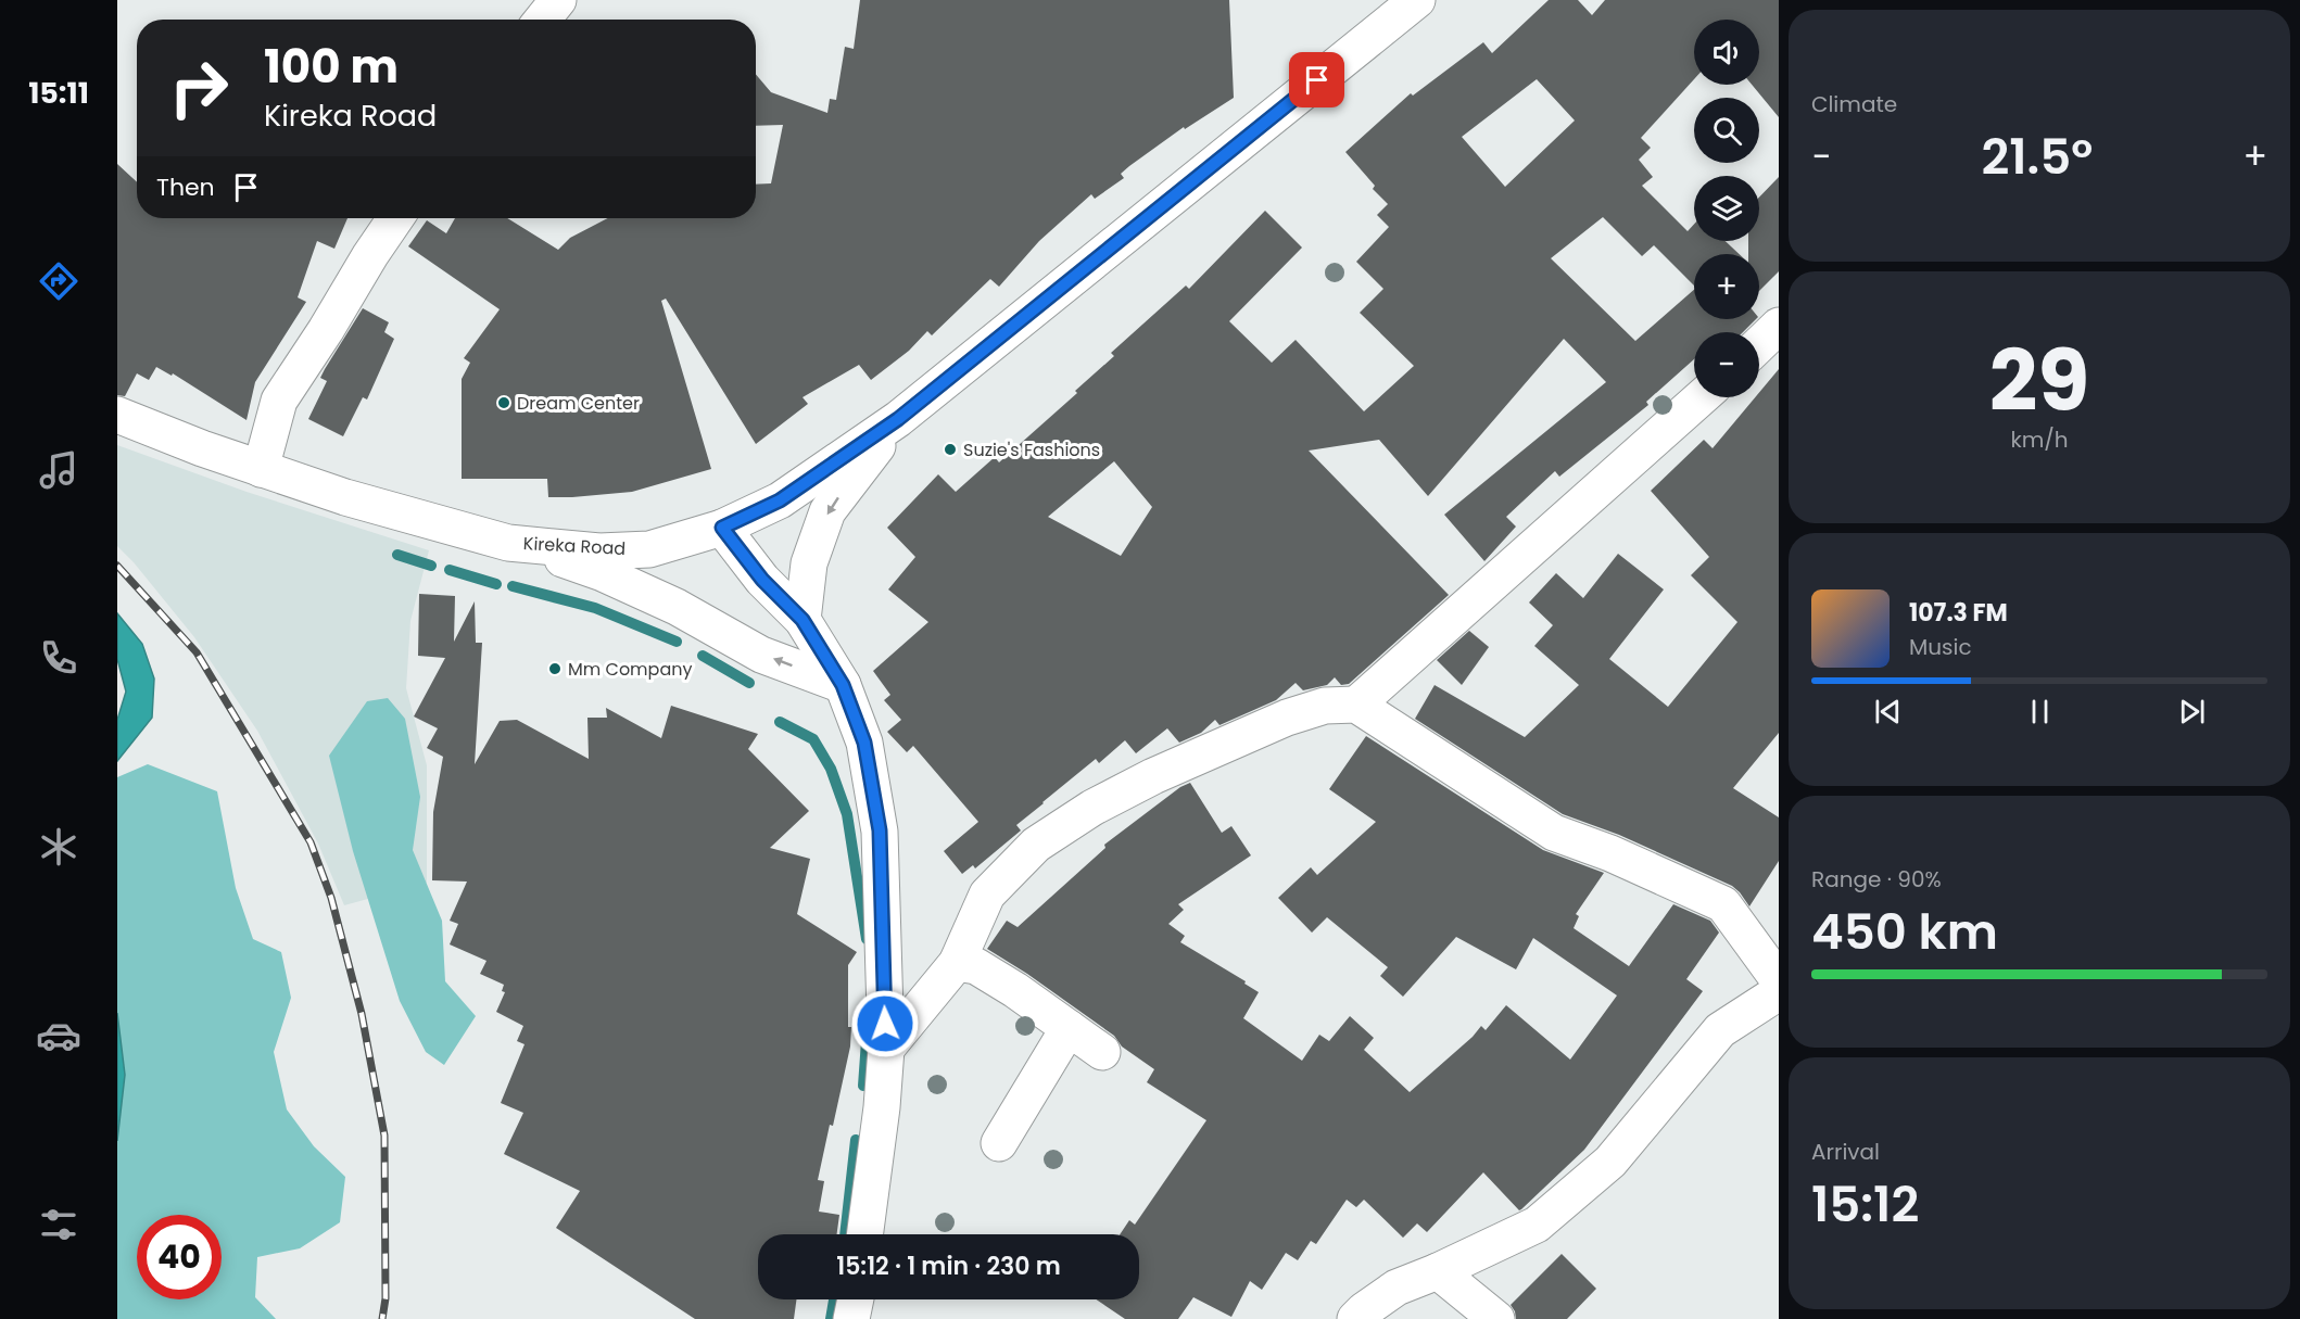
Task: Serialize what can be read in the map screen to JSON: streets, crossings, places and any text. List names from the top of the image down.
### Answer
{
  "streets": {
    "street": ["Kireka Road"]
  },
  "places": ["Dream Center", "Suzie's Fashions", "Mm Company"],
  "page": {
    "tabs": "15:11",
    "tile": [
      "Climate",
      ["29", "km/h"],
      ["Range · 90%", "450 km"],
      ["Arrival", "15:12"]
    ],
    "map_buttons": ["+", "−"],
    "turn": ["100 m", "Kireka Road"],
    "heat": ["−", "21.5°", "+"],
    "then": "Then",
    "song": ["107.3 FM", "Music"],
    "limit": "40",
    "trip": "15:12 · 1 min · 230 m"
  }
}
